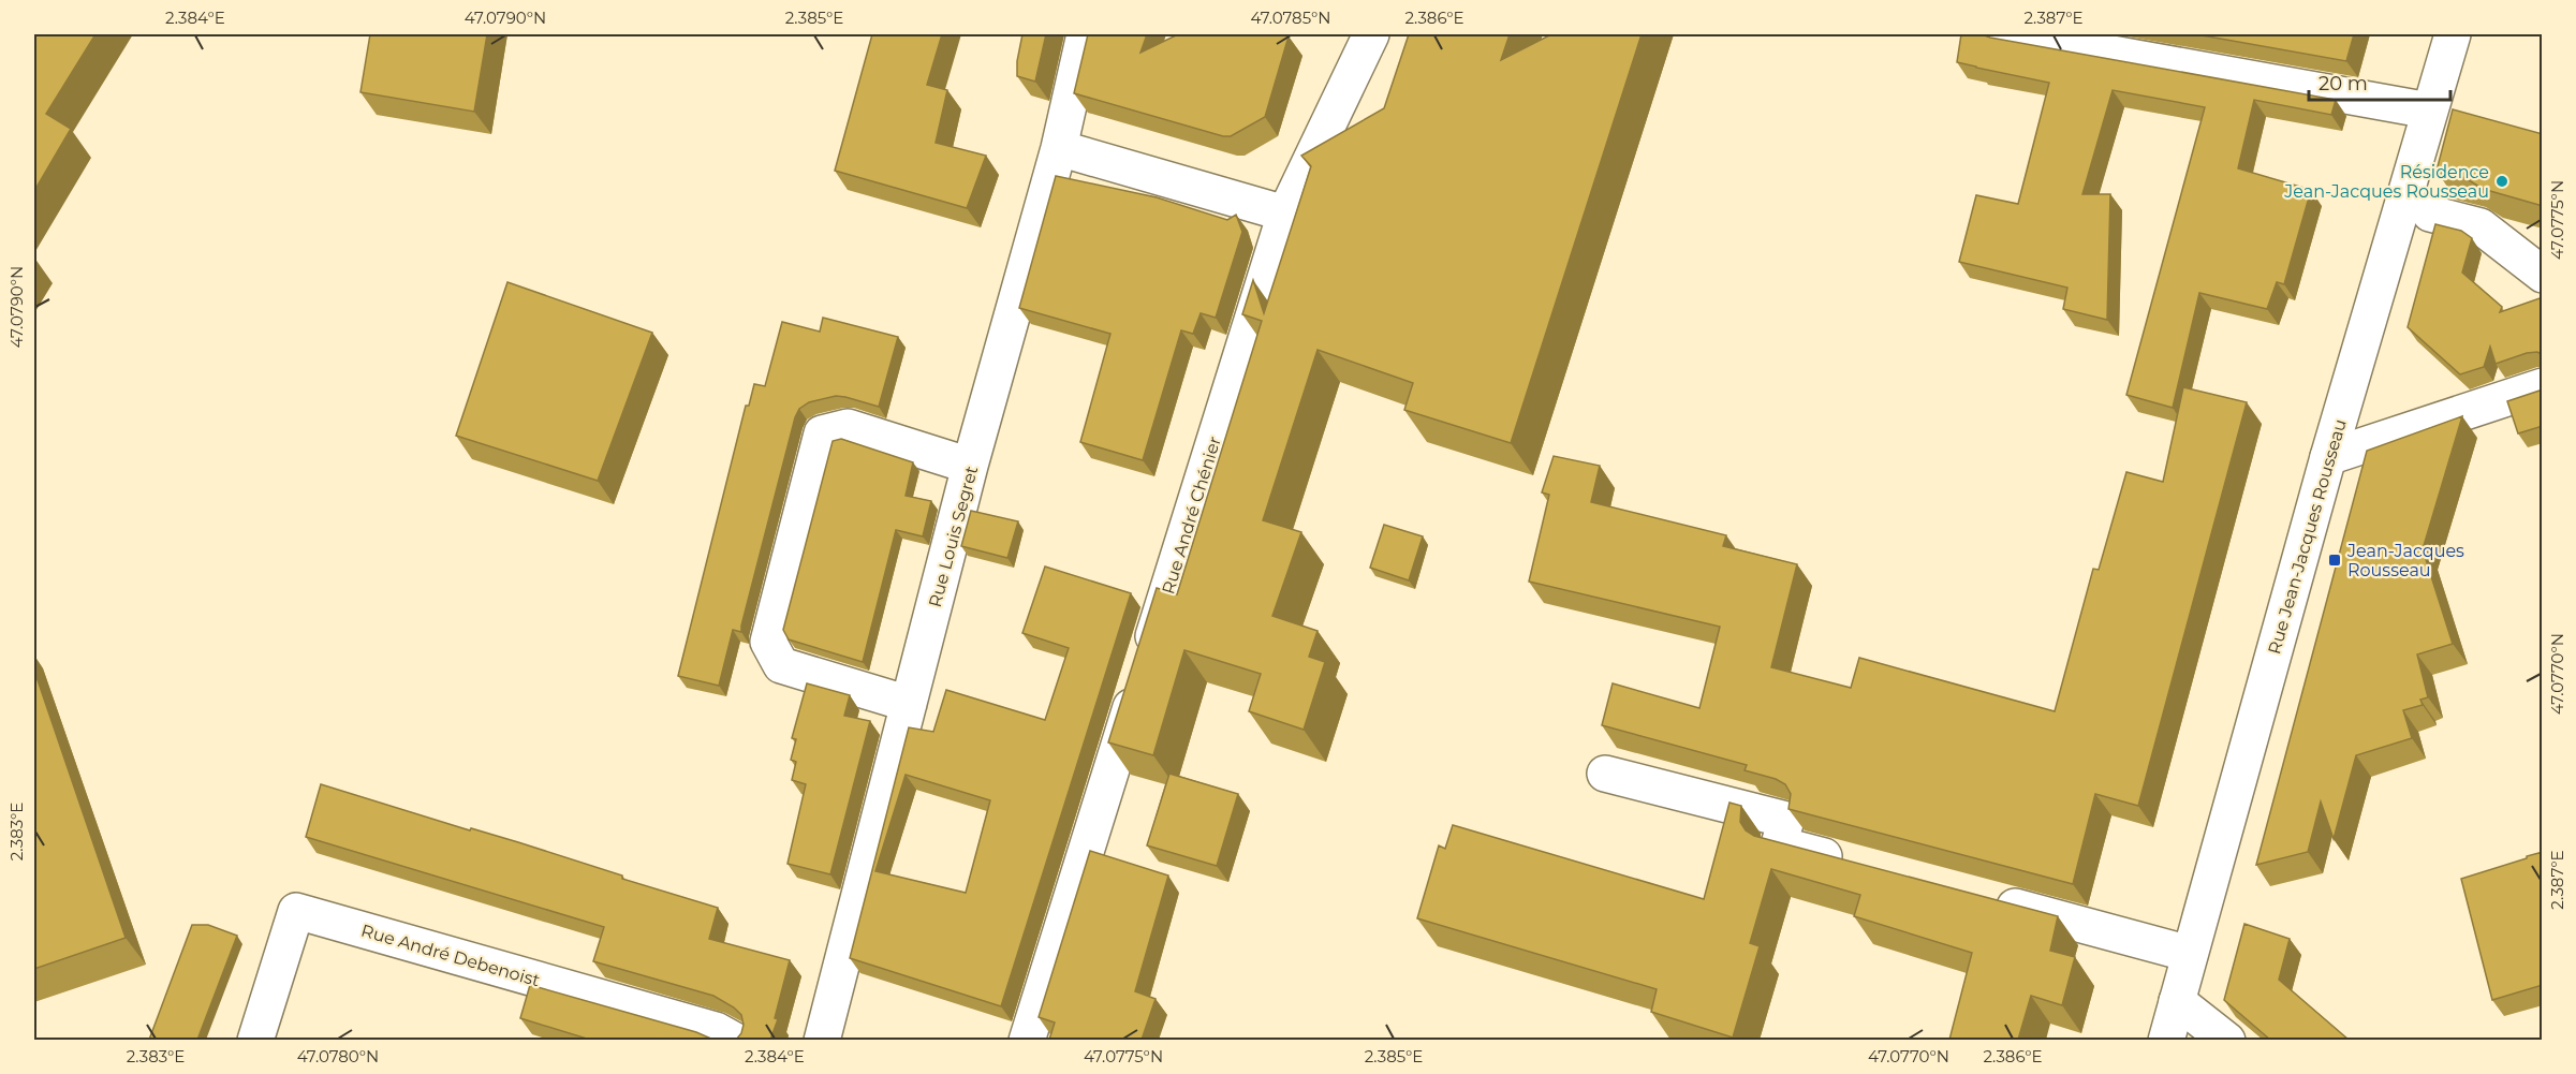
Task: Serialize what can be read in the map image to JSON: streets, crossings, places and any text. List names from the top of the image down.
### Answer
{
  "streets": {
    "street": [
      "Rue André Chénier",
      "Rue Louis Segret",
      "Rue Jean-Jacques Rousseau",
      "Rue André Debenoist"
    ]
  },
  "places": {
    "other": ["Résidence Jean-Jacques Rousseau"],
    "transit": ["Jean-Jacques Rousseau"]
  },
  "scale_bar": "20 m",
  "coordinates": [
    "2.384°E",
    "47.0790°N",
    "2.385°E",
    "47.0785°N",
    "2.386°E",
    "2.387°E",
    "47.0775°N",
    "47.0770°N",
    "2.383°E",
    "47.0780°N"
  ]
}
